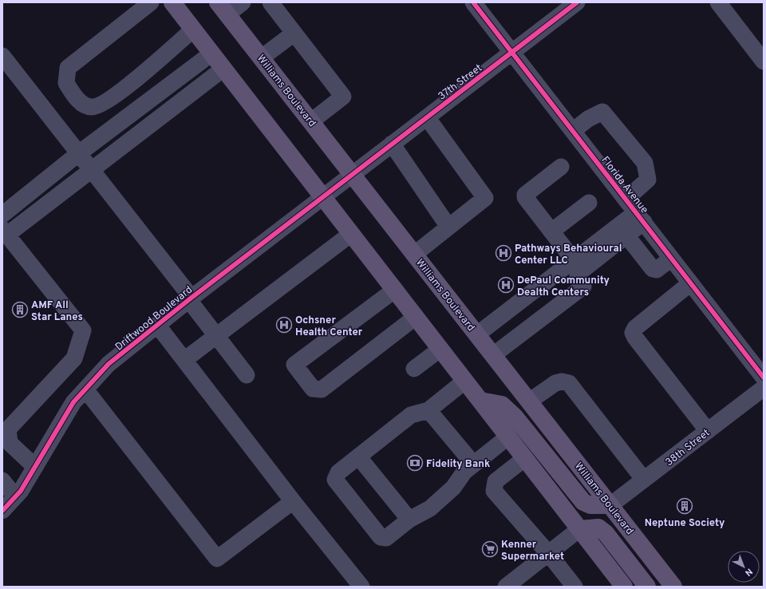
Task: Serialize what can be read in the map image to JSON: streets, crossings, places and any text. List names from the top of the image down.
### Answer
{
  "streets": {
    "main road": ["Williams Boulevard"],
    "street": [
      "37th Street",
      "Florida Avenue",
      "Driftwood Boulevard",
      "38th Street"
    ]
  },
  "crossings": [
    ["37th Street", "Williams Boulevard"],
    ["37th Street", "Florida Avenue"],
    ["37th Street", "Driftwood Boulevard"],
    ["Williams Boulevard", "Driftwood Boulevard"],
    ["Williams Boulevard", "38th Street"]
  ],
  "places": {
    "hospital": ["Pathways Behavioural Center LLC", "DePaul Community Dealth Centers", "Ochsner Health Center"],
    "building": ["AMF All Star Lanes", "Neptune Society"],
    "bank": ["Fidelity Bank"],
    "supermarket": ["Kenner Supermarket"]
  },
  "north": "bottom right"
}
